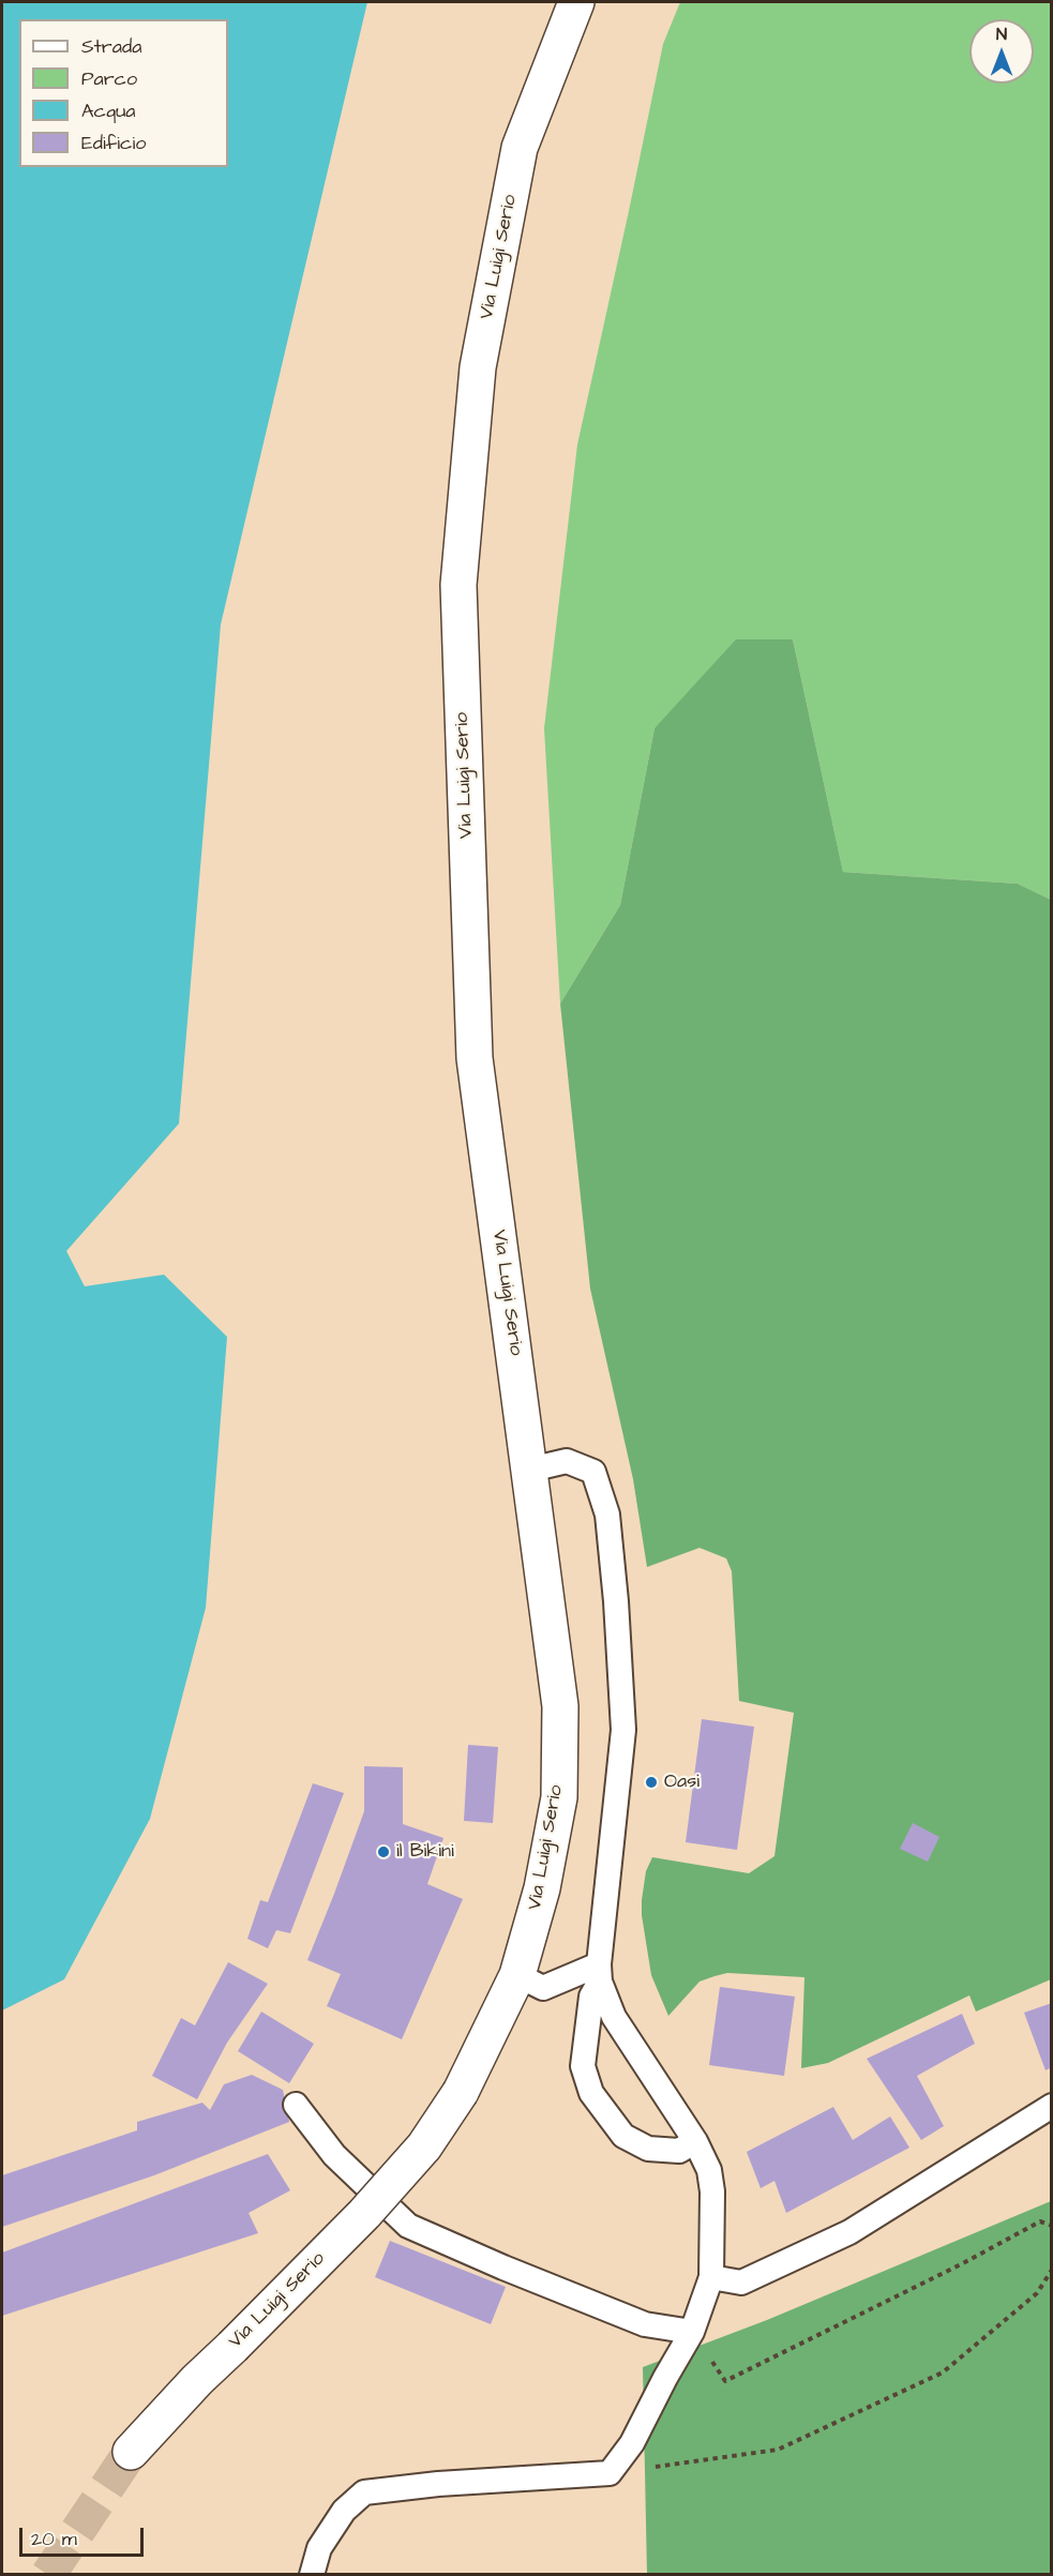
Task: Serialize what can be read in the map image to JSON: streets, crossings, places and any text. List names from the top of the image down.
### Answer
{
  "streets": {
    "main road": ["Via Luigi Serio"]
  },
  "places": ["Oasi", "il Bikini"],
  "legend": [
    "Strada",
    "Parco",
    "Acqua",
    "Edificio"
  ],
  "scale_bar": "20 m",
  "north": "top"
}
